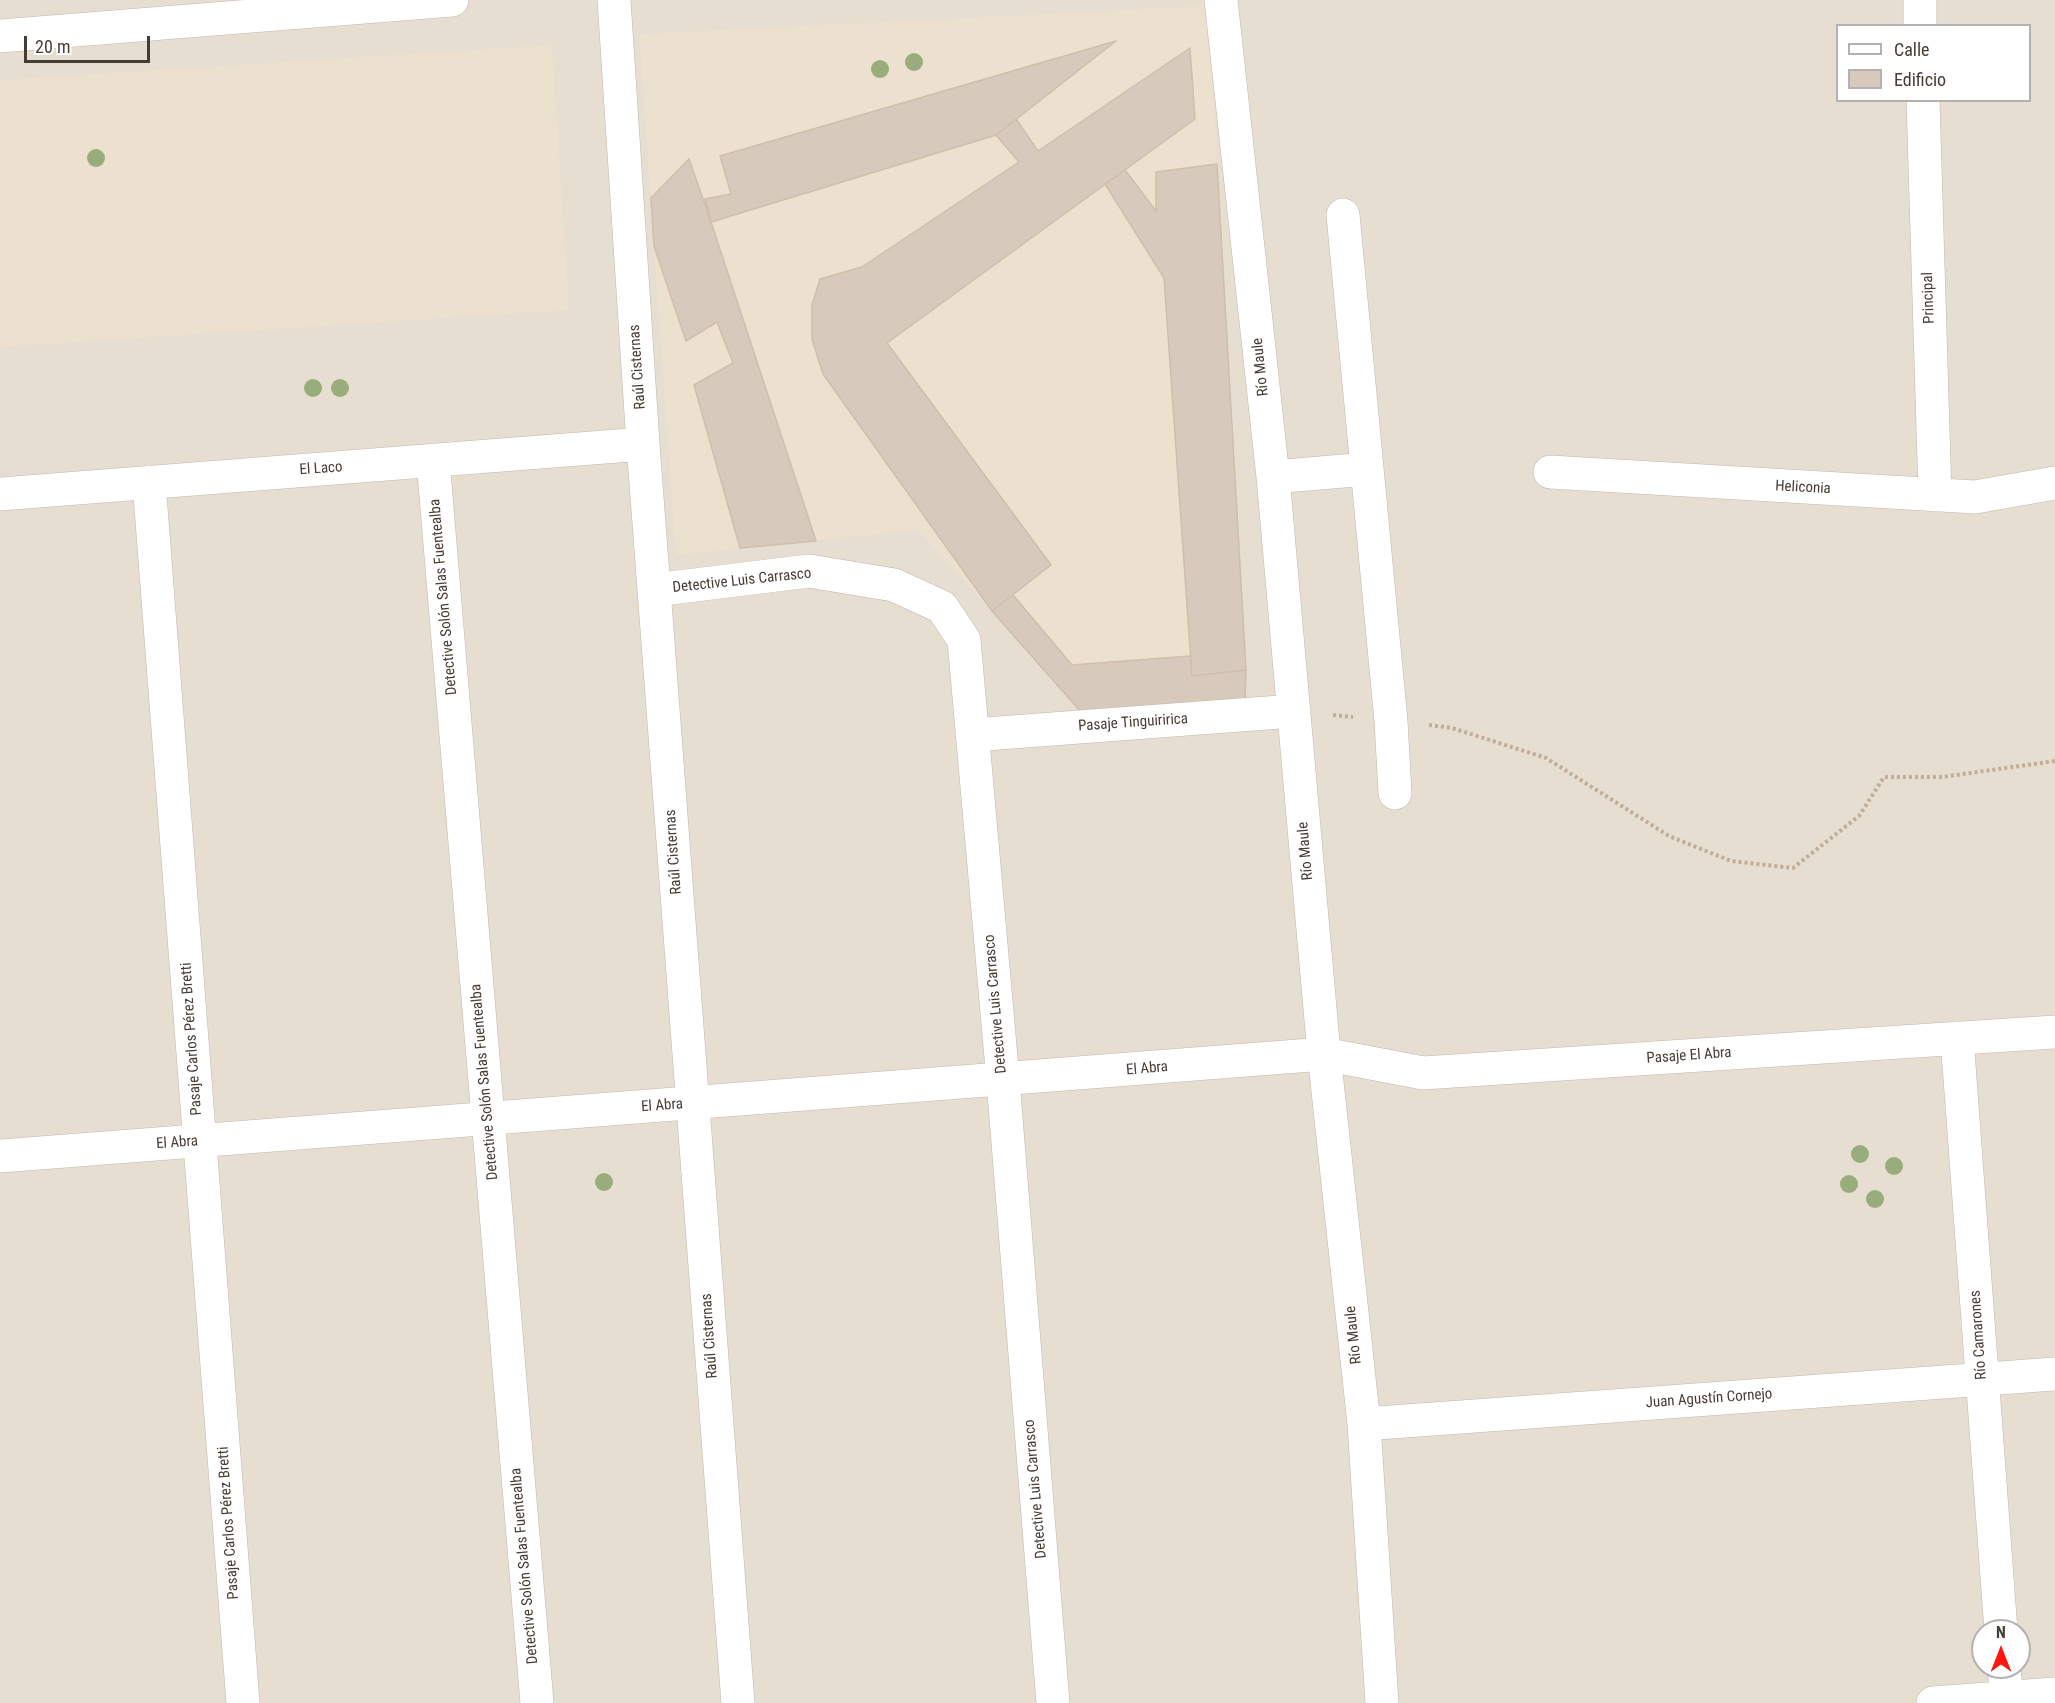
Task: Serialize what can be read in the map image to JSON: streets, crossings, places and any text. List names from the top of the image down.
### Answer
{
  "streets": {
    "street": [
      "Principal",
      "Raúl Cisternas",
      "Río Maule",
      "El Laco",
      "Heliconia",
      "Detective Luis Carrasco",
      "Detective Solón Salas Fuentealba",
      "Pasaje Tinguiririca",
      "Pasaje Carlos Pérez Bretti",
      "Pasaje El Abra",
      "El Abra",
      "Río Camarones",
      "Juan Agustín Cornejo"
    ]
  },
  "crossings": [
    ["Principal", "Heliconia"],
    ["Raúl Cisternas", "El Laco"],
    ["Raúl Cisternas", "Detective Luis Carrasco"],
    ["Raúl Cisternas", "El Abra"],
    ["Río Maule", "Pasaje Tinguiririca"],
    ["Río Maule", "Pasaje El Abra"],
    ["Río Maule", "El Abra"],
    ["Río Maule", "Juan Agustín Cornejo"],
    ["El Laco", "Detective Solón Salas Fuentealba"],
    ["El Laco", "Pasaje Carlos Pérez Bretti"],
    ["Detective Luis Carrasco", "Pasaje Tinguiririca"],
    ["Detective Luis Carrasco", "El Abra"],
    ["Detective Solón Salas Fuentealba", "El Abra"],
    ["Pasaje Carlos Pérez Bretti", "El Abra"],
    ["Pasaje El Abra", "El Abra"],
    ["Pasaje El Abra", "Río Camarones"],
    ["Río Camarones", "Juan Agustín Cornejo"]
  ],
  "legend": ["Calle", "Edificio"],
  "scale_bar": "20 m",
  "north": "top"
}
